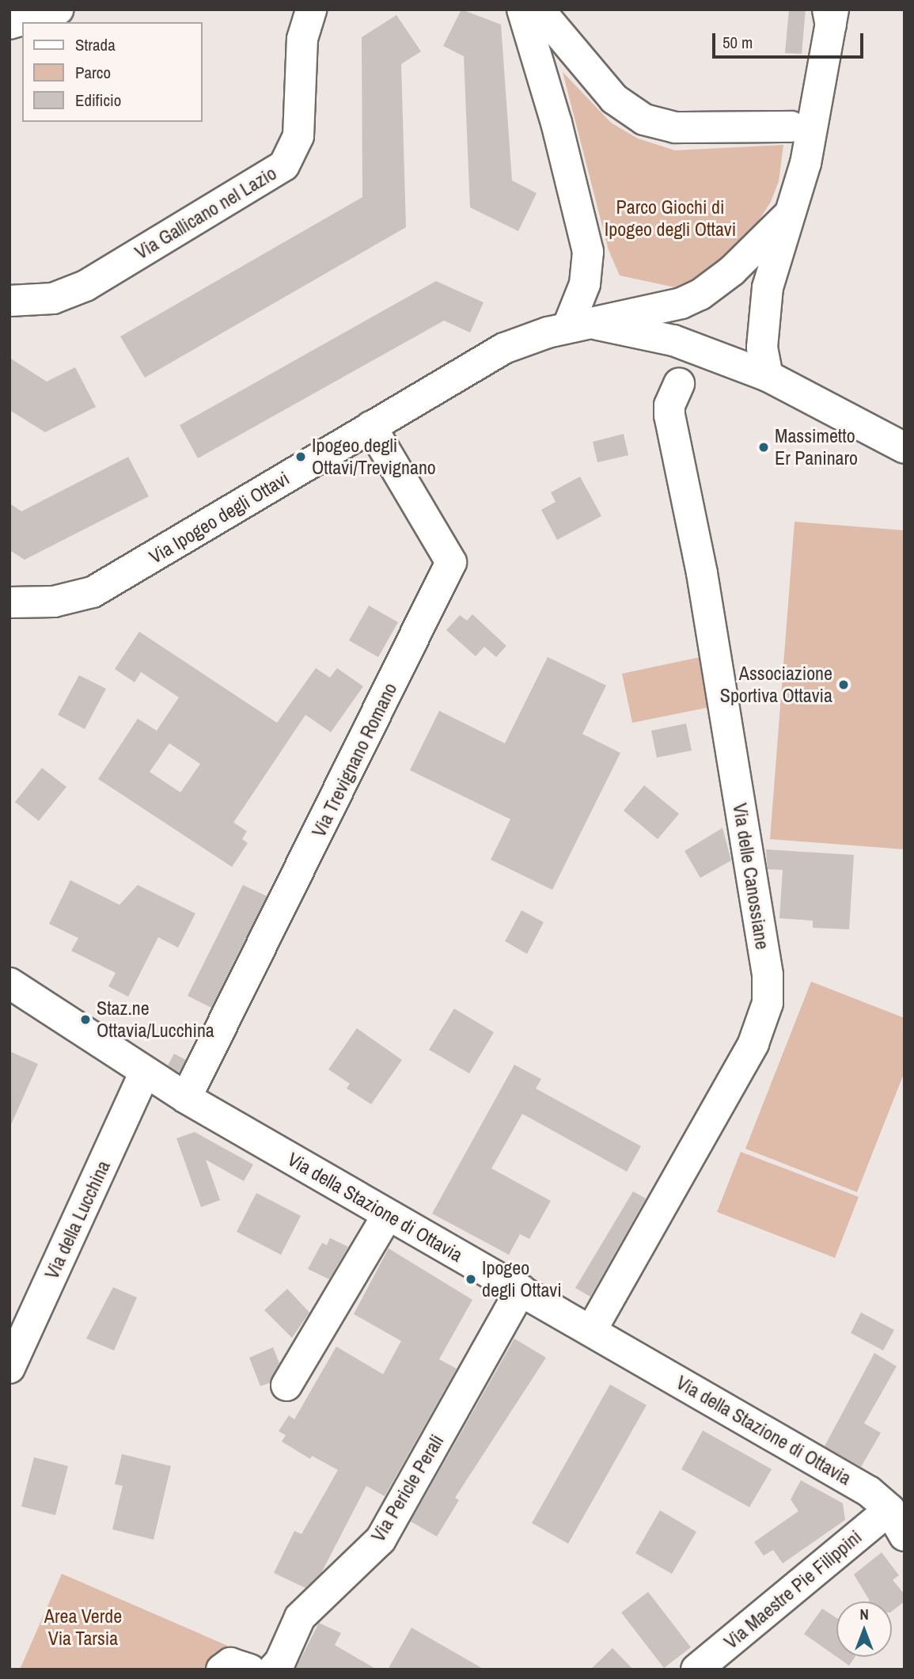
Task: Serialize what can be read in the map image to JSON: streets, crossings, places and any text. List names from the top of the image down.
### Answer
{
  "streets": {
    "main road": [
      "Via Gallicano nel Lazio",
      "Via Ipogeo degli Ottavi",
      "Via Trevignano Romano",
      "Via delle Canossiane",
      "Via della Stazione di Ottavia",
      "Via della Lucchina",
      "Via Pericle Perali",
      "Via Maestre Pie Filippini"
    ]
  },
  "crossings": [
    ["Via Ipogeo degli Ottavi", "Via Trevignano Romano"],
    ["Via Trevignano Romano", "Via della Stazione di Ottavia"],
    ["Via delle Canossiane", "Via della Stazione di Ottavia"],
    ["Via della Stazione di Ottavia", "Via della Lucchina"],
    ["Via della Stazione di Ottavia", "Via Pericle Perali"],
    ["Via della Stazione di Ottavia", "Via Maestre Pie Filippini"]
  ],
  "parks": ["Parco Giochi di Ipogeo degli Ottavi", "Area Verde Via Tarsia"],
  "places": [
    "Massimetto Er Paninaro",
    "Ipogeo degli Ottavi/Trevignano",
    "Associazione Sportiva Ottavia",
    "Staz.ne Ottavia/Lucchina",
    "Ipogeo degli Ottavi"
  ],
  "legend": ["Strada", "Parco", "Edificio"],
  "scale_bar": "50 m",
  "north": "top"
}
